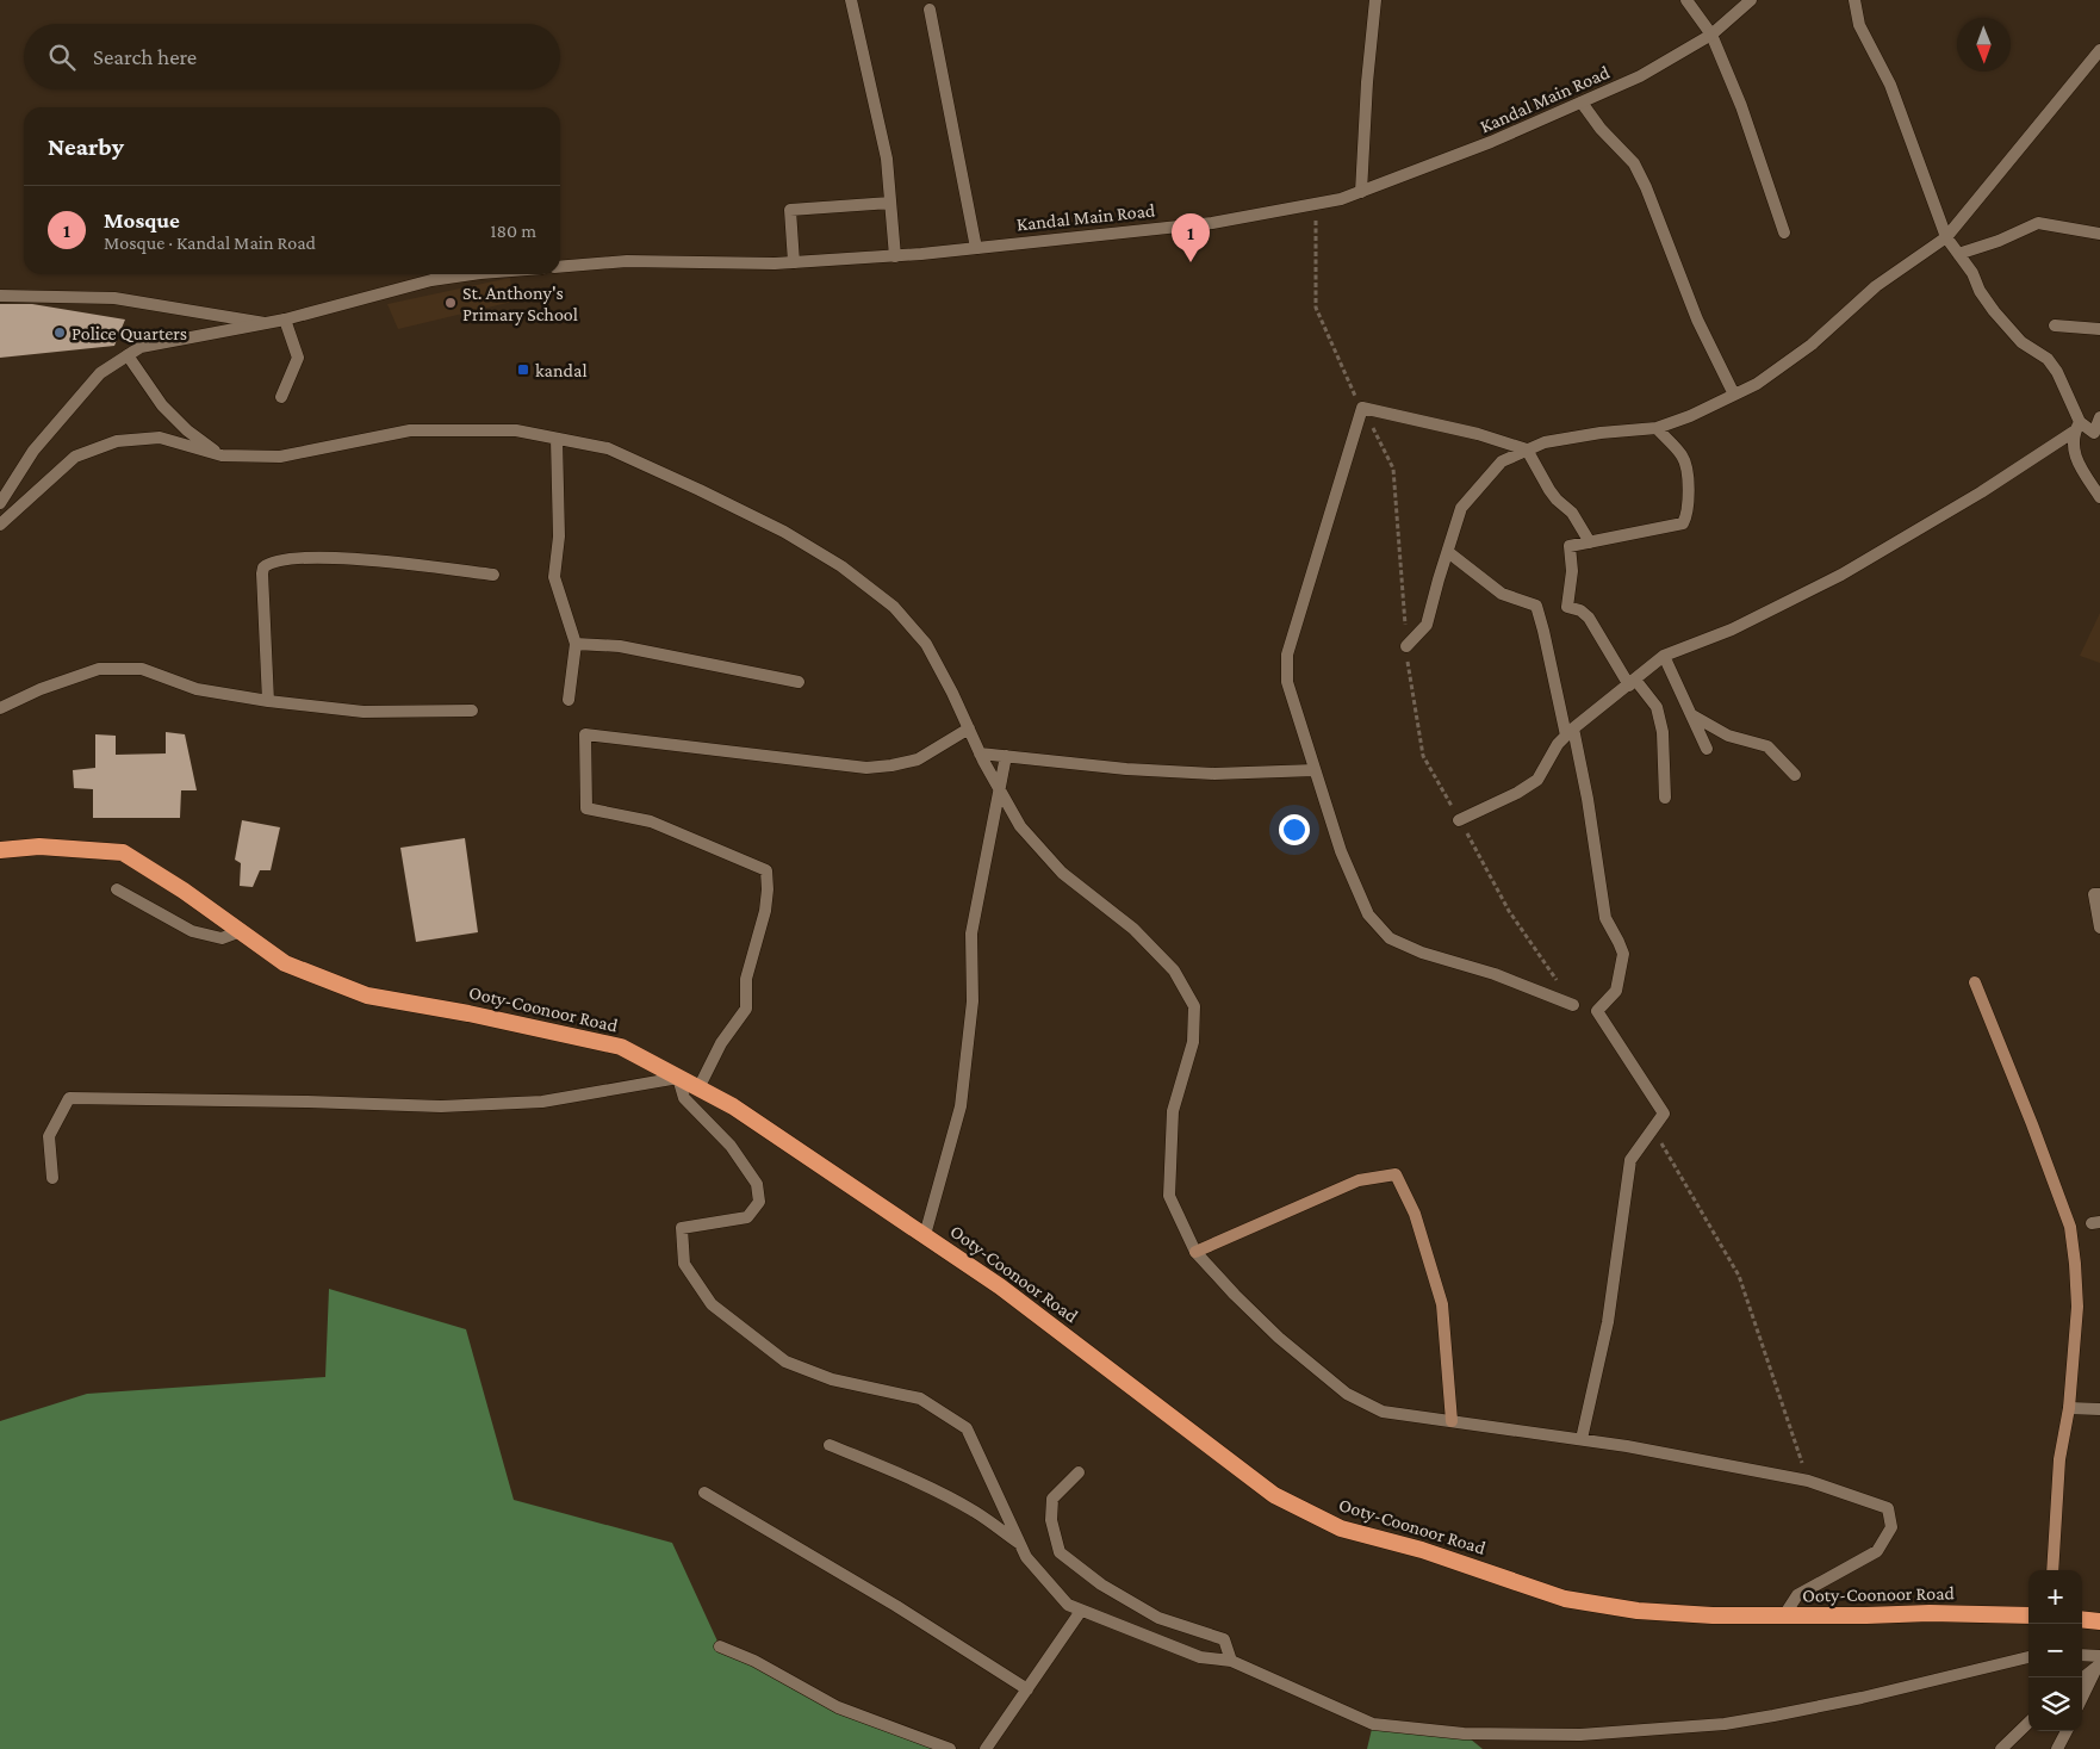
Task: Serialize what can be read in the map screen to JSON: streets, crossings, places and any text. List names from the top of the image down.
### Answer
{
  "streets": {
    "highway": ["Ooty-Coonoor Road"],
    "street": ["Kandal Main Road"]
  },
  "places": {
    "other": ["St. Anthony's Primary School", "Police Quarters"],
    "transit": ["kandal"]
  },
  "north": "bottom",
  "page": {
    "search": "Search here",
    "heading": "Nearby",
    "list": [
      {
        "mark": "1",
        "name": "Mosque",
        "note": "Mosque · Kandal Main Road",
        "value": "180 m"
      }
    ],
    "pins": "1",
    "map_buttons": ["+", "−"]
  }
}
